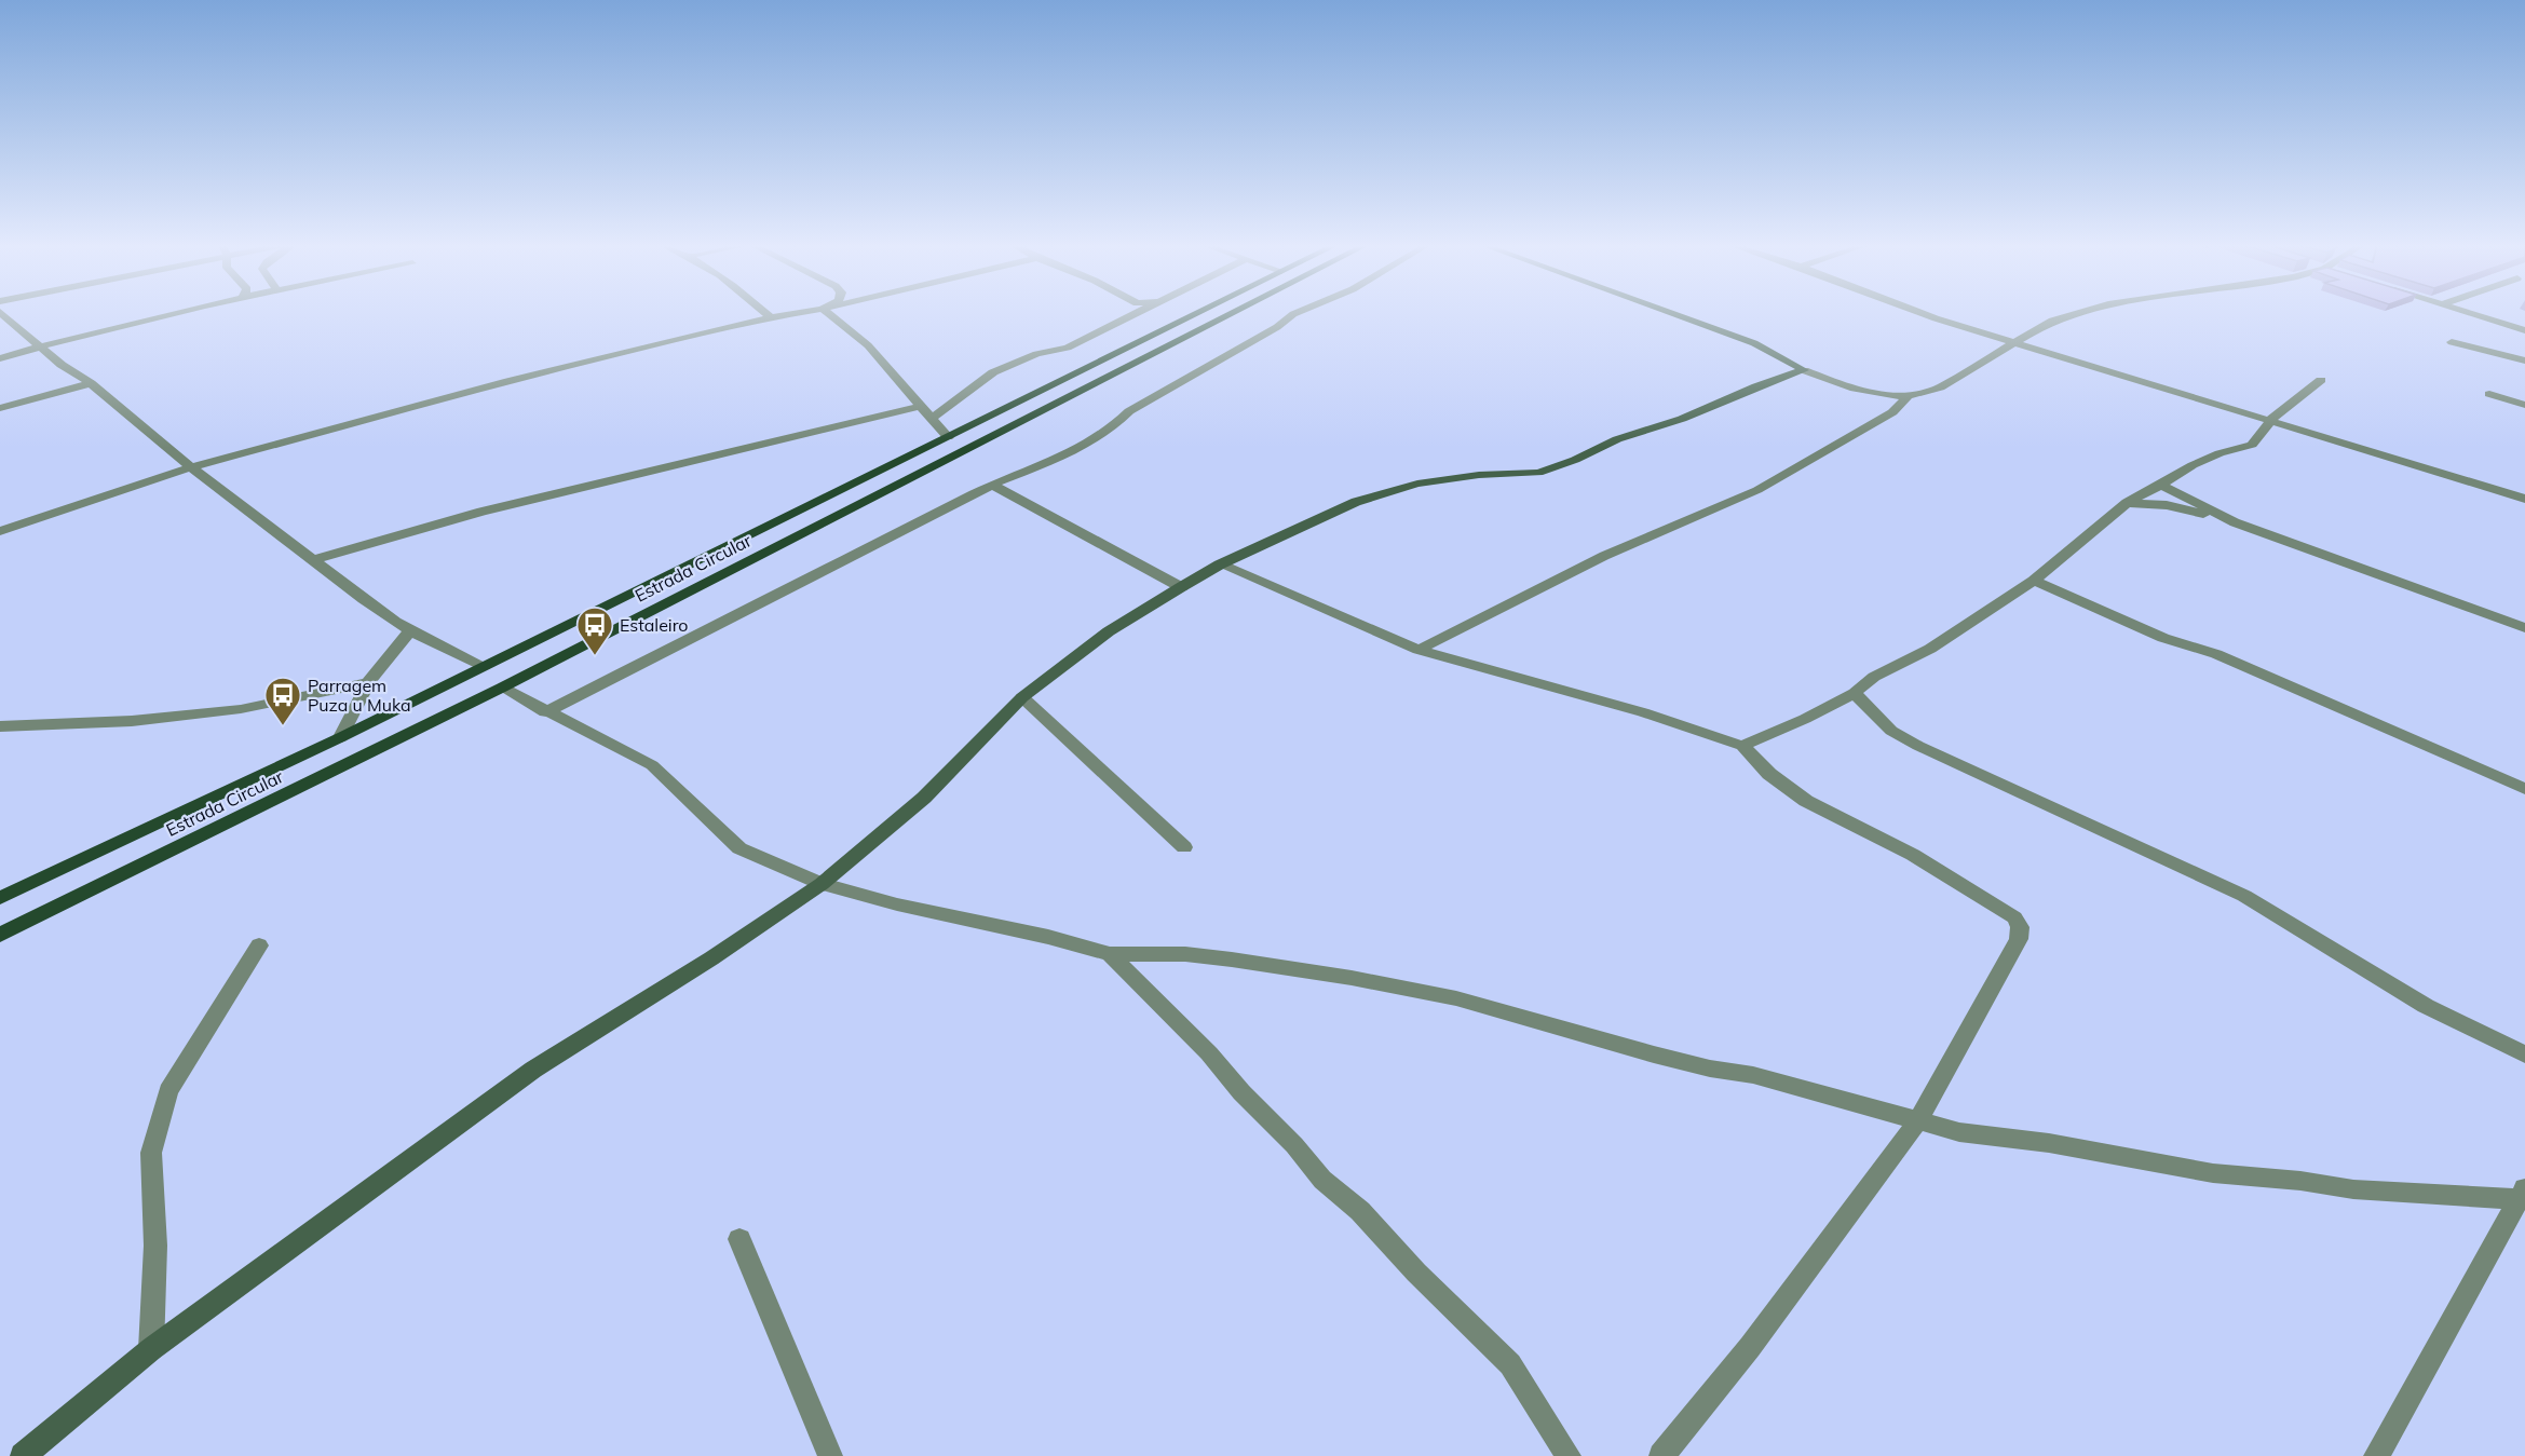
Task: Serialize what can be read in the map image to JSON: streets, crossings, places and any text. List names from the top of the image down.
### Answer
{
  "streets": {
    "main road": ["Estrada Circular"]
  },
  "places": {
    "bus stop": ["Estaleiro", "Parragem Puza u Muka"]
  }
}
